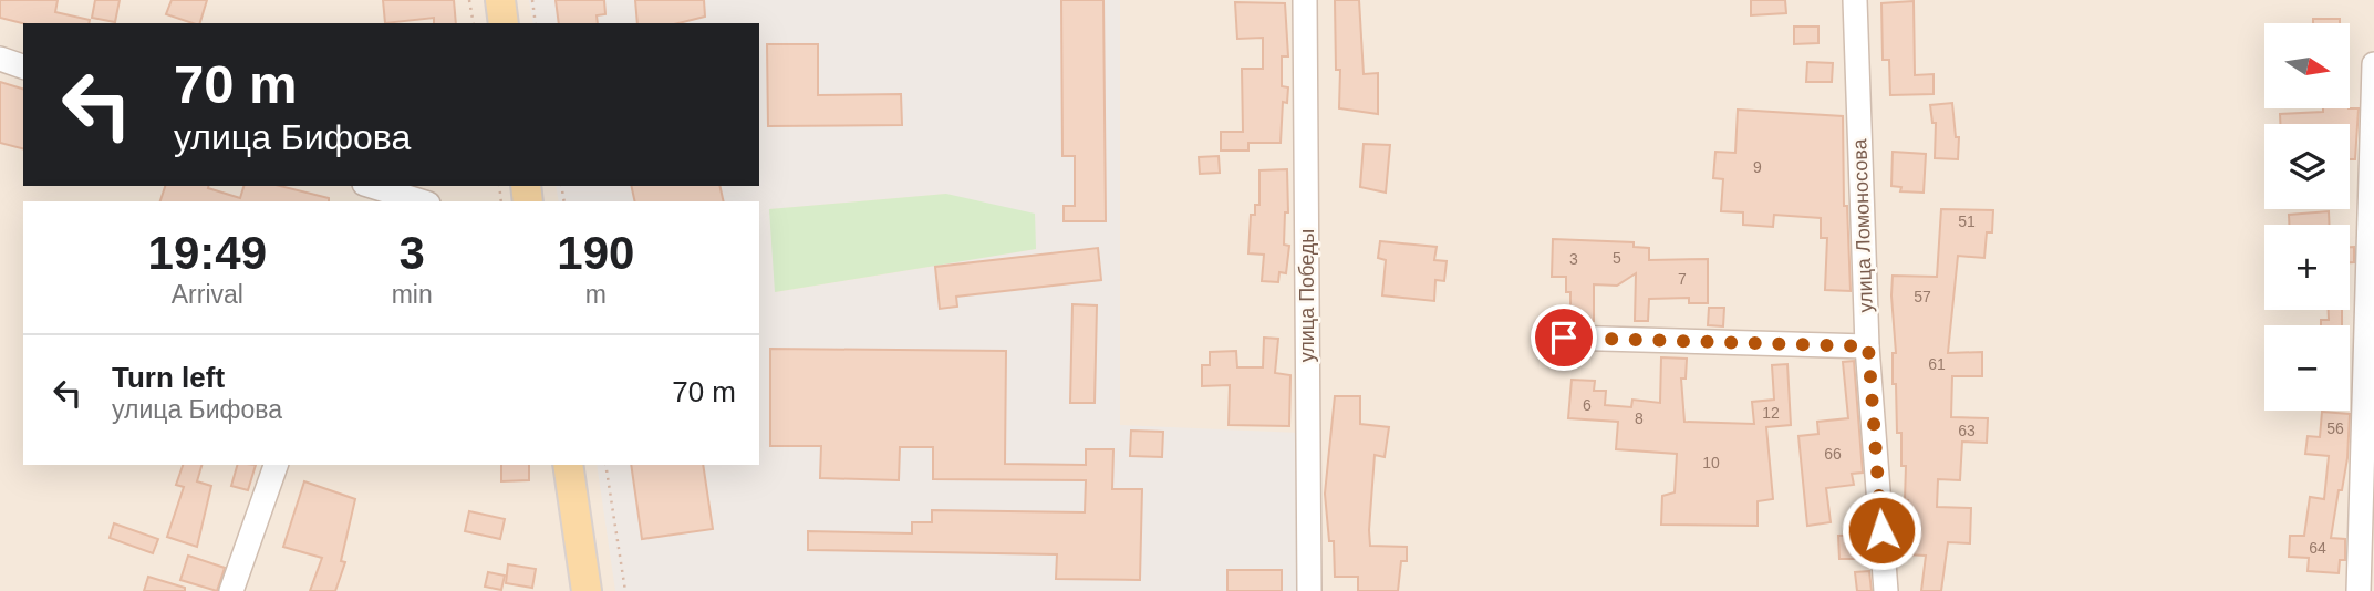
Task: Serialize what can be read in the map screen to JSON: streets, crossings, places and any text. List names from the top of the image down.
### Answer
{
  "streets": {
    "street": ["улица Ломоносова", "улица Победы"]
  },
  "house_numbers": [
    "9",
    "51",
    "5",
    "3",
    "7",
    "57",
    "61",
    "6",
    "12",
    "8",
    "56",
    "63",
    "66",
    "10",
    "64"
  ],
  "north": "right",
  "page": {
    "map_buttons": ["+", "−"],
    "turn": ["70 m", "улица Бифова"],
    "eta": [
      "19:49",
      "Arrival",
      "3",
      "min",
      "190",
      "m"
    ],
    "list": [
      {
        "name": "Turn left",
        "note": "улица Бифова",
        "value": "70 m"
      }
    ]
  }
}
